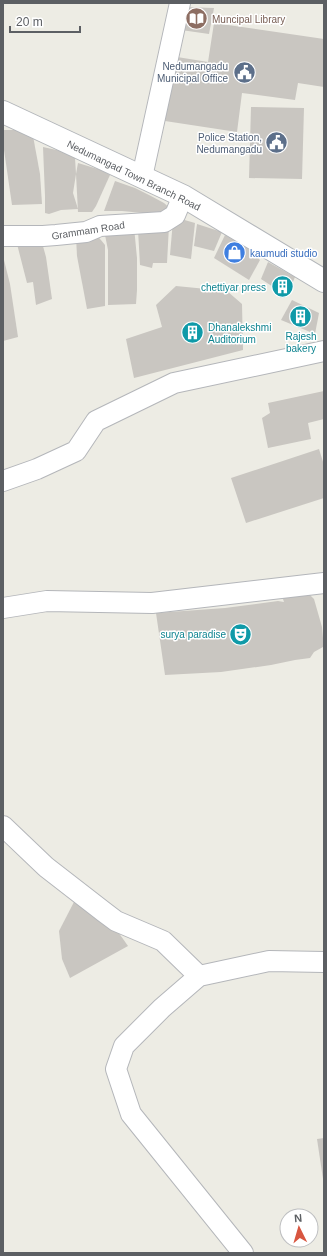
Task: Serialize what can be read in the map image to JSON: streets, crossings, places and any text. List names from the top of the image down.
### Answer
{
  "streets": {
    "main road": ["Nedumangad Town Branch Road"],
    "street": ["Grammam Road"]
  },
  "crossings": [
    ["Nedumangad Town Branch Road", "Grammam Road"]
  ],
  "places": {
    "library": ["Muncipal Library"],
    "public building": ["Nedumangadu Municipal Office", "Police Station, Nedumangadu"],
    "shop": ["kaumudi studio"],
    "building": ["chettiyar press", "Rajesh bakery", "Dhanalekshmi Auditorium"],
    "theatre": ["surya paradise"]
  },
  "scale_bar": "20 m",
  "north": "top"
}
